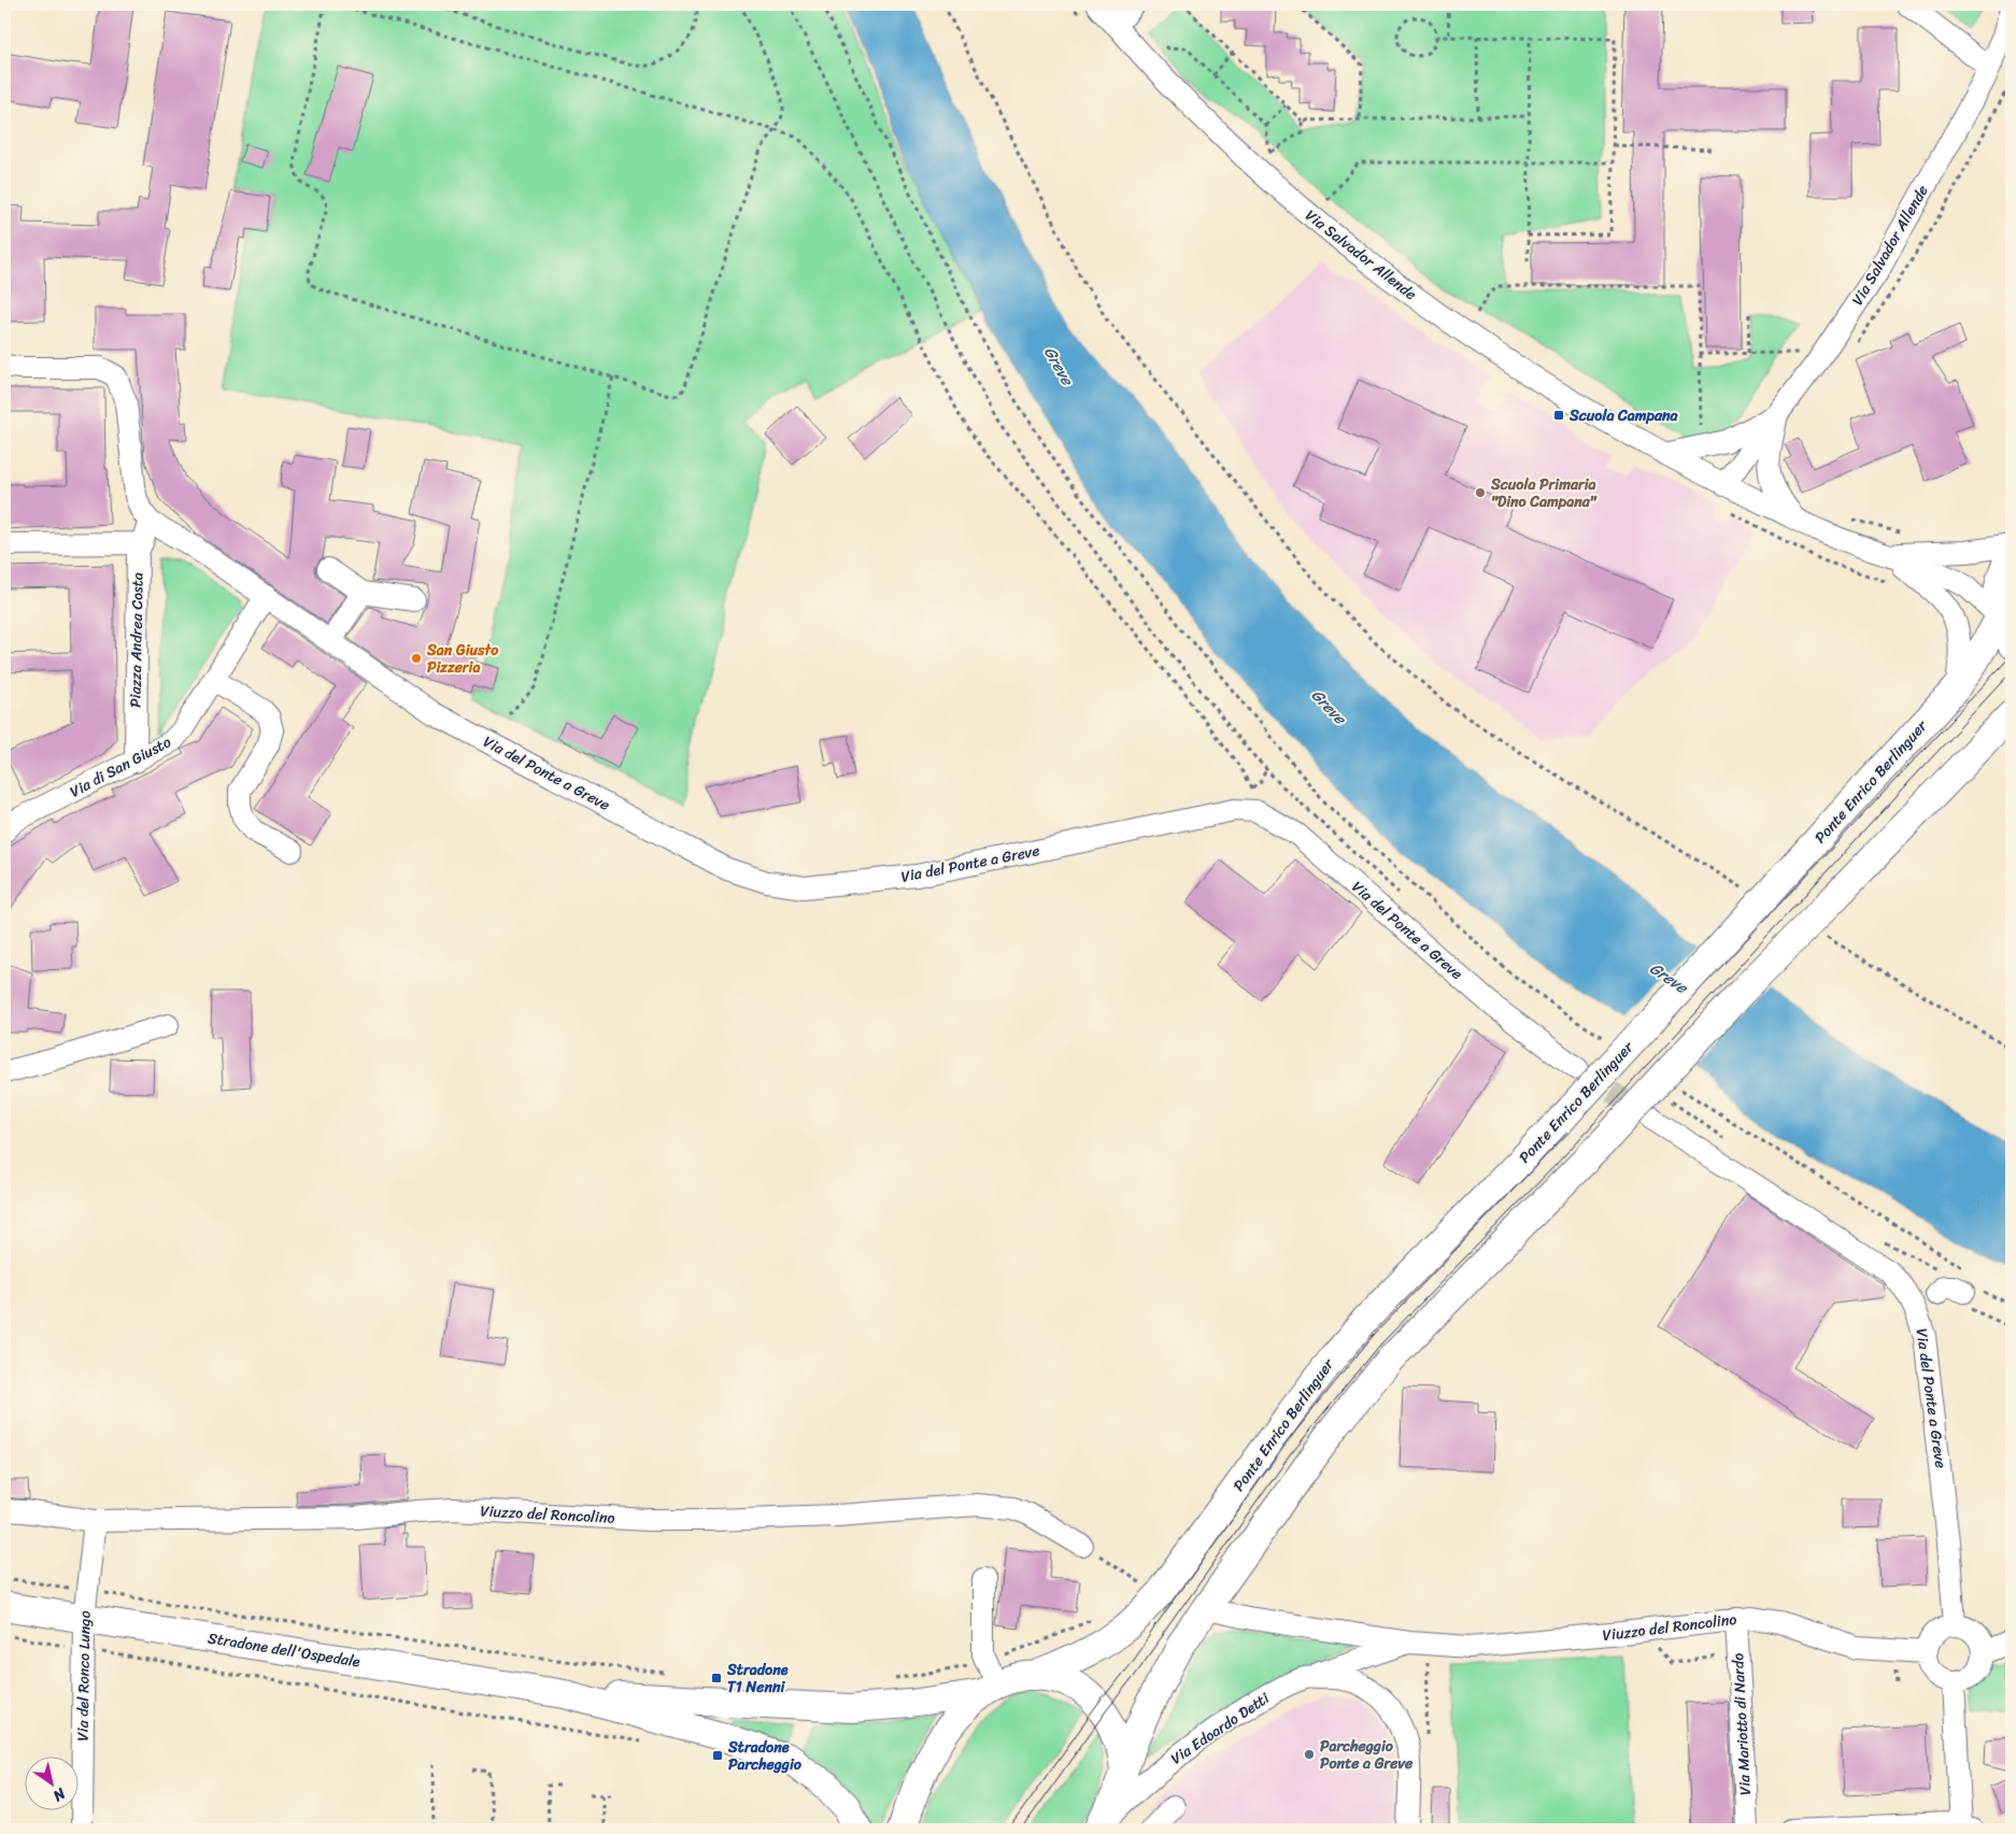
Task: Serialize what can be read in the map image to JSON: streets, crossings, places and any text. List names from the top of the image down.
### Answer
{
  "streets": {
    "main road": ["Ponte Enrico Berlinguer", "Stradone dell'Ospedale"],
    "street": [
      "Via Salvador Allende",
      "Piazza Andrea Costa",
      "Via di San Giusto",
      "Via del Ponte a Greve",
      "Viuzzo del Roncolino",
      "Via del Ronco Lungo",
      "Via Mariotto di Nardo",
      "Via Edoardo Detti"
    ]
  },
  "crossings": [
    ["Piazza Andrea Costa", "Via di San Giusto"],
    ["Piazza Andrea Costa", "Via del Ponte a Greve"],
    ["Via di San Giusto", "Via del Ponte a Greve"],
    ["Via del Ponte a Greve", "Viuzzo del Roncolino"],
    ["Ponte Enrico Berlinguer", "Stradone dell'Ospedale"],
    ["Viuzzo del Roncolino", "Via del Ronco Lungo"],
    ["Viuzzo del Roncolino", "Via Mariotto di Nardo"],
    ["Viuzzo del Roncolino", "Via Edoardo Detti"],
    ["Stradone dell'Ospedale", "Via del Ronco Lungo"]
  ],
  "water": ["Greve"],
  "places": {
    "transit": ["Scuola Campana", "Stradone T1 Nenni", "Stradone Parcheggio"],
    "other": ["Scuola Primaria \"Dino Campana\"", "San Giusto Pizzeria", "Parcheggio Ponte a Greve"]
  },
  "north": "bottom right"
}
